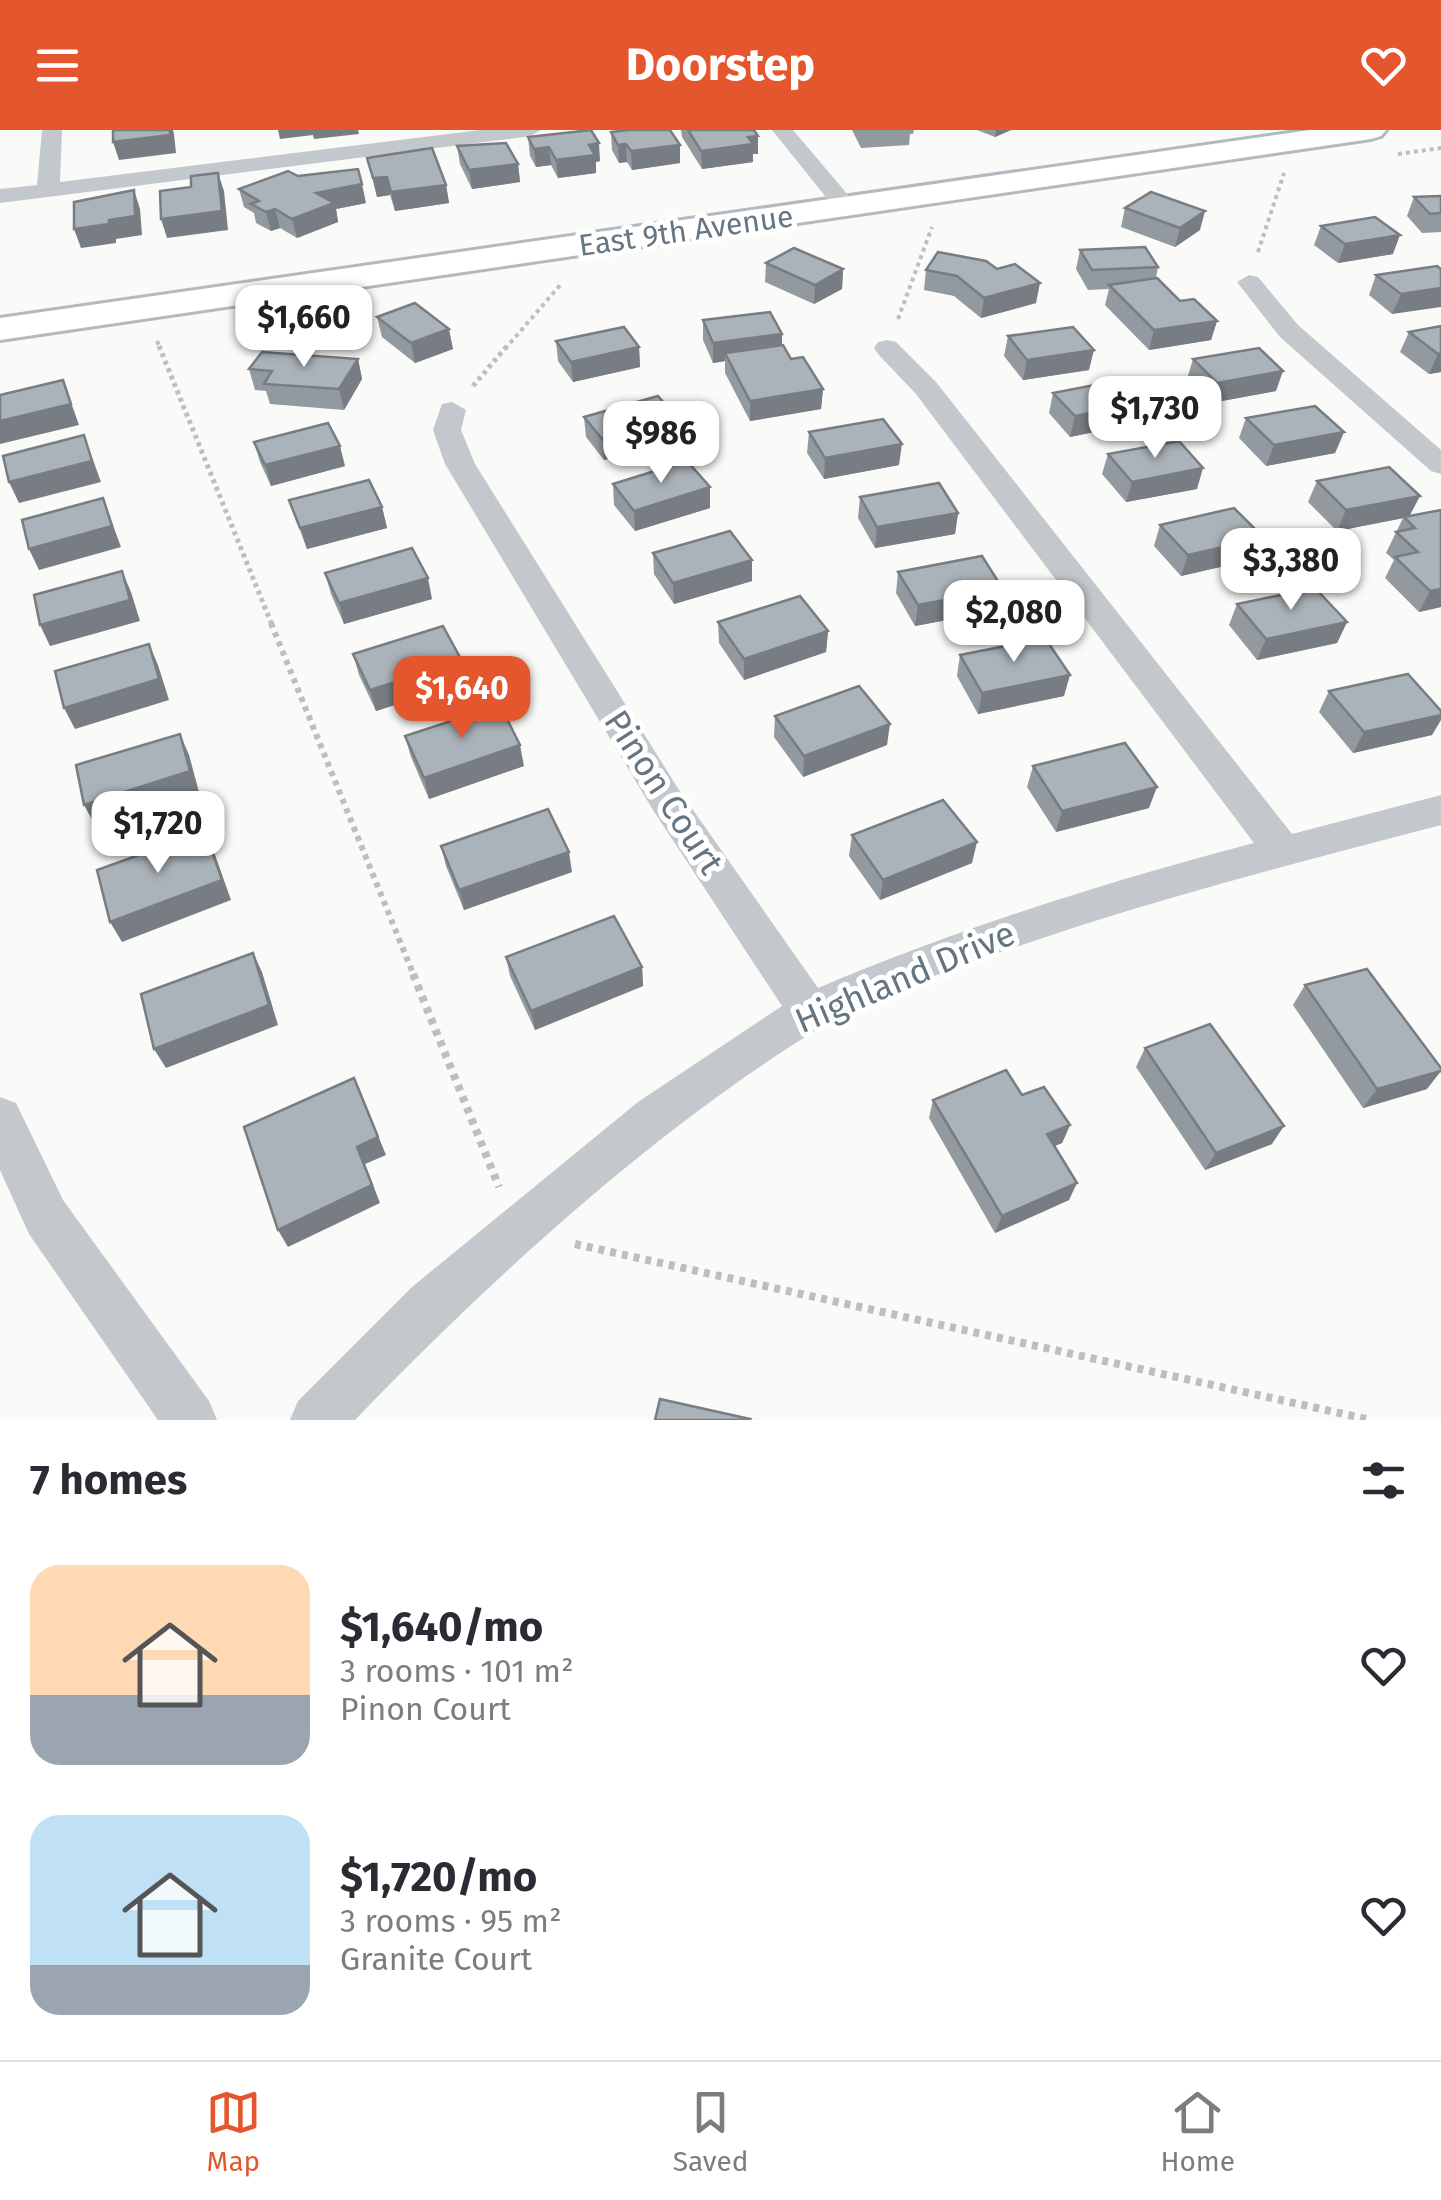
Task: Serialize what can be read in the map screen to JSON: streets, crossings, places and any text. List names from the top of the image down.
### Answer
{
  "streets": {
    "main road": ["East 9th Avenue"],
    "street": ["Pinon Court", "Highland Drive"]
  },
  "crossings": [
    ["Pinon Court", "Highland Drive"]
  ],
  "page": {
    "header": "Doorstep",
    "price": [
      "$1,660",
      "$1,730",
      "$986",
      "$3,380",
      "$2,080",
      "$1,640",
      "$1,720"
    ],
    "heading": "7 homes",
    "list": [
      {
        "name": "$1,640/mo",
        "note": "3 rooms · 101 m² · Pinon Court"
      },
      {
        "name": "$1,720/mo",
        "note": "3 rooms · 95 m² · Granite Court"
      }
    ],
    "tabs": ["Map", "Saved", "Home"]
  }
}
